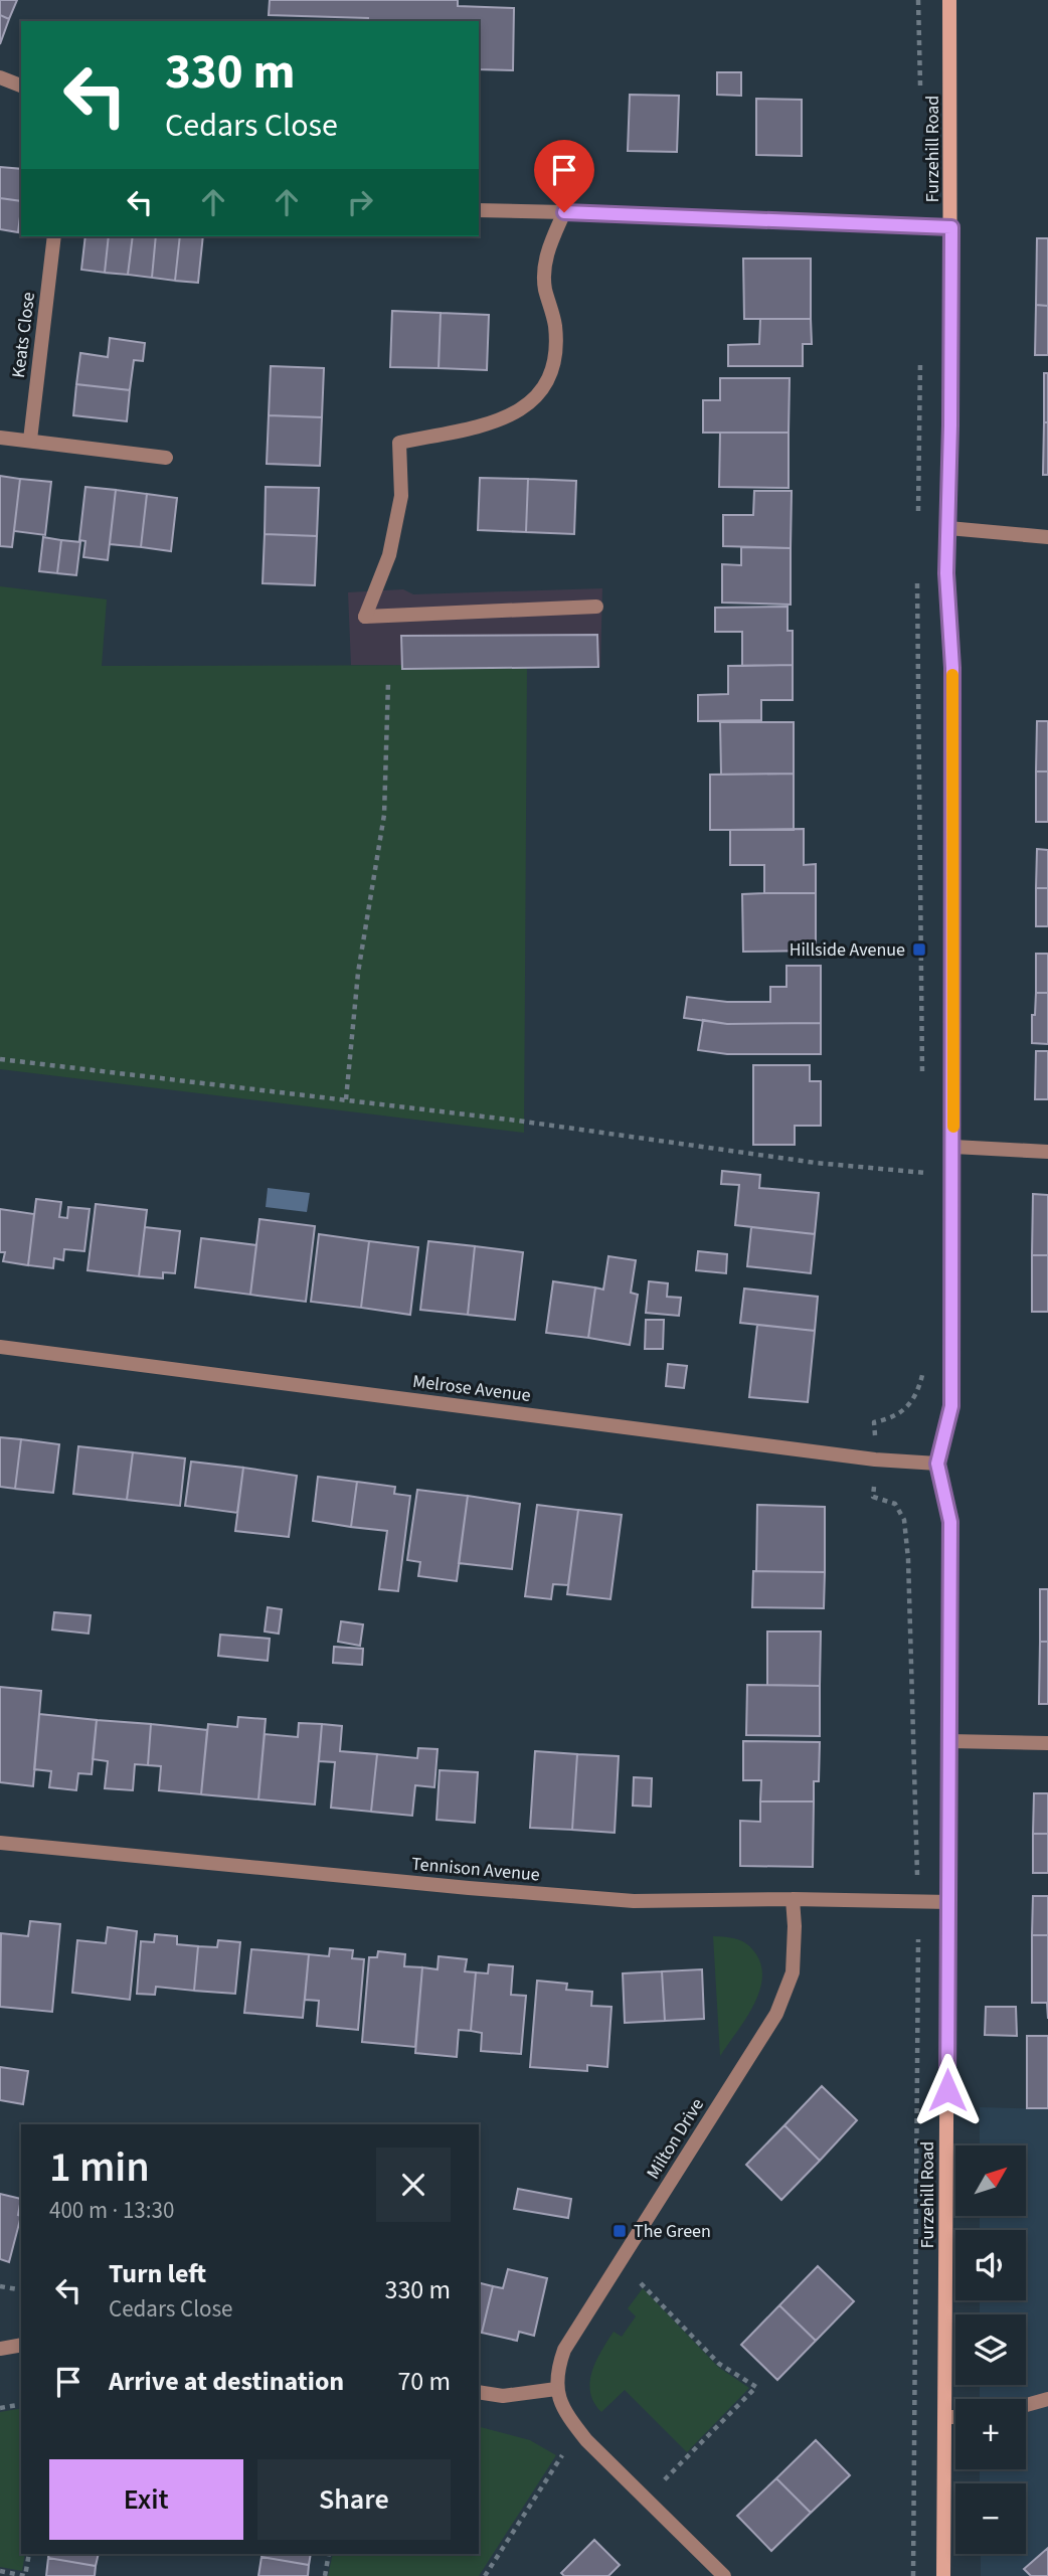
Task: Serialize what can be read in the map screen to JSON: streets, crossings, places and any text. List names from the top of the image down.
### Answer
{
  "streets": {
    "street": [
      "Furzehill Road",
      "Keats Close",
      "Melrose Avenue",
      "Tennison Avenue",
      "Milton Drive"
    ]
  },
  "crossings": [
    ["Furzehill Road", "Melrose Avenue"],
    ["Furzehill Road", "Tennison Avenue"],
    ["Tennison Avenue", "Milton Drive"]
  ],
  "places": {
    "transit": ["Hillside Avenue", "The Green"]
  },
  "north": "top right",
  "page": {
    "turn": ["330 m", "Cedars Close"],
    "heading": ["1 min", "400 m · 13:30"],
    "map_buttons": ["+", "−"],
    "list": [
      {
        "name": "Turn left",
        "note": "Cedars Close",
        "value": "330 m"
      },
      {
        "name": "Arrive at destination",
        "value": "70 m"
      }
    ],
    "buttons": ["Exit", "Share"]
  }
}
